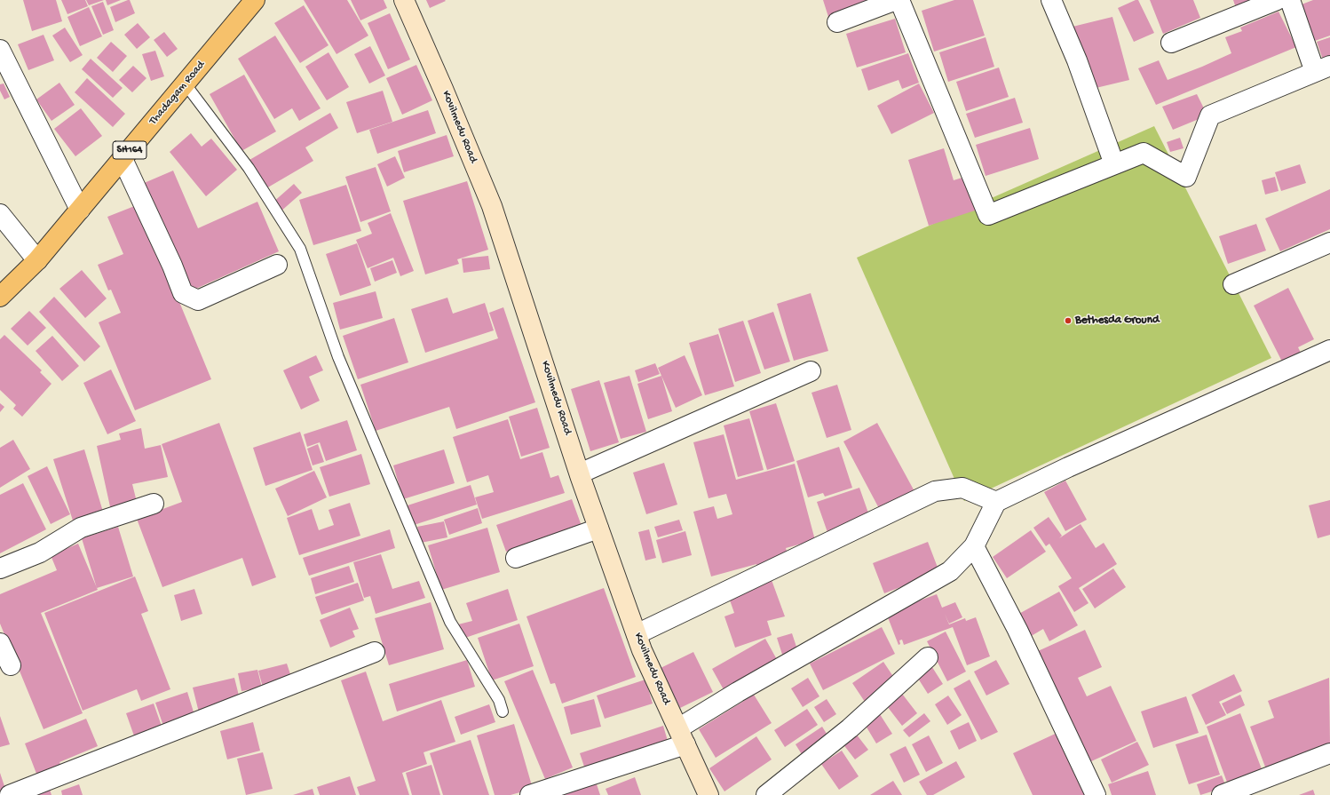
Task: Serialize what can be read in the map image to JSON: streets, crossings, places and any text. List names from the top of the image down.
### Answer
{
  "streets": {
    "main road": ["Thadagam Road", "SH164"],
    "street": ["Kovilmedu Road"]
  },
  "places": ["Bethesda Ground"]
}
